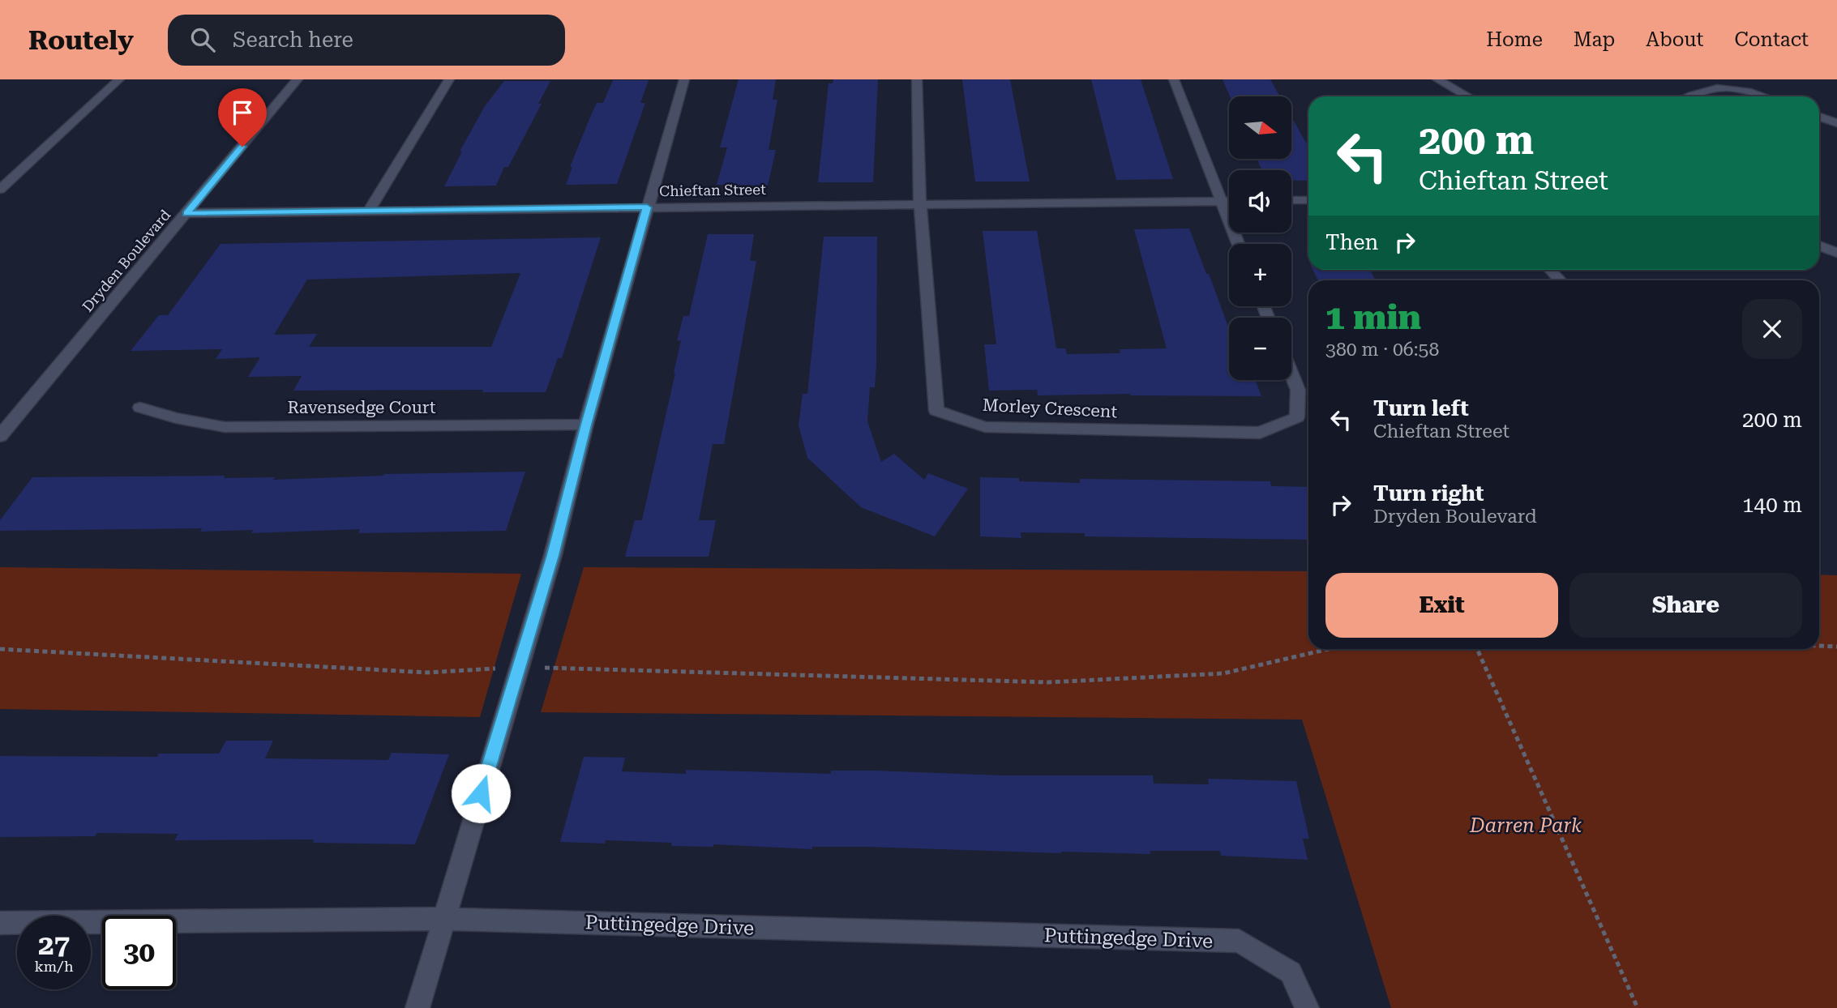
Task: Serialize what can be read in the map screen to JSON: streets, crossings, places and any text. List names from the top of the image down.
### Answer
{
  "streets": {
    "street": [
      "Chieftan Street",
      "Dryden Boulevard",
      "Ravensedge Court",
      "Morley Crescent",
      "Puttingedge Drive"
    ]
  },
  "crossings": [
    ["Chieftan Street", "Dryden Boulevard"],
    ["Chieftan Street", "Morley Crescent"]
  ],
  "parks": ["Darren Park"],
  "north": "right",
  "page": {
    "header": "Routely",
    "search": "Search here",
    "nav": [
      "Home",
      "Map",
      "About",
      "Contact"
    ],
    "map_buttons": ["+", "−"],
    "turn": ["200 m", "Chieftan Street"],
    "then": "Then",
    "heading": ["1 min", "380 m · 06:58"],
    "list": [
      {
        "name": "Turn left",
        "note": "Chieftan Street",
        "value": "200 m"
      },
      {
        "name": "Turn right",
        "note": "Dryden Boulevard",
        "value": "140 m"
      }
    ],
    "buttons": ["Exit", "Share"],
    "speed": "27 km/h",
    "limit": "30"
  }
}
